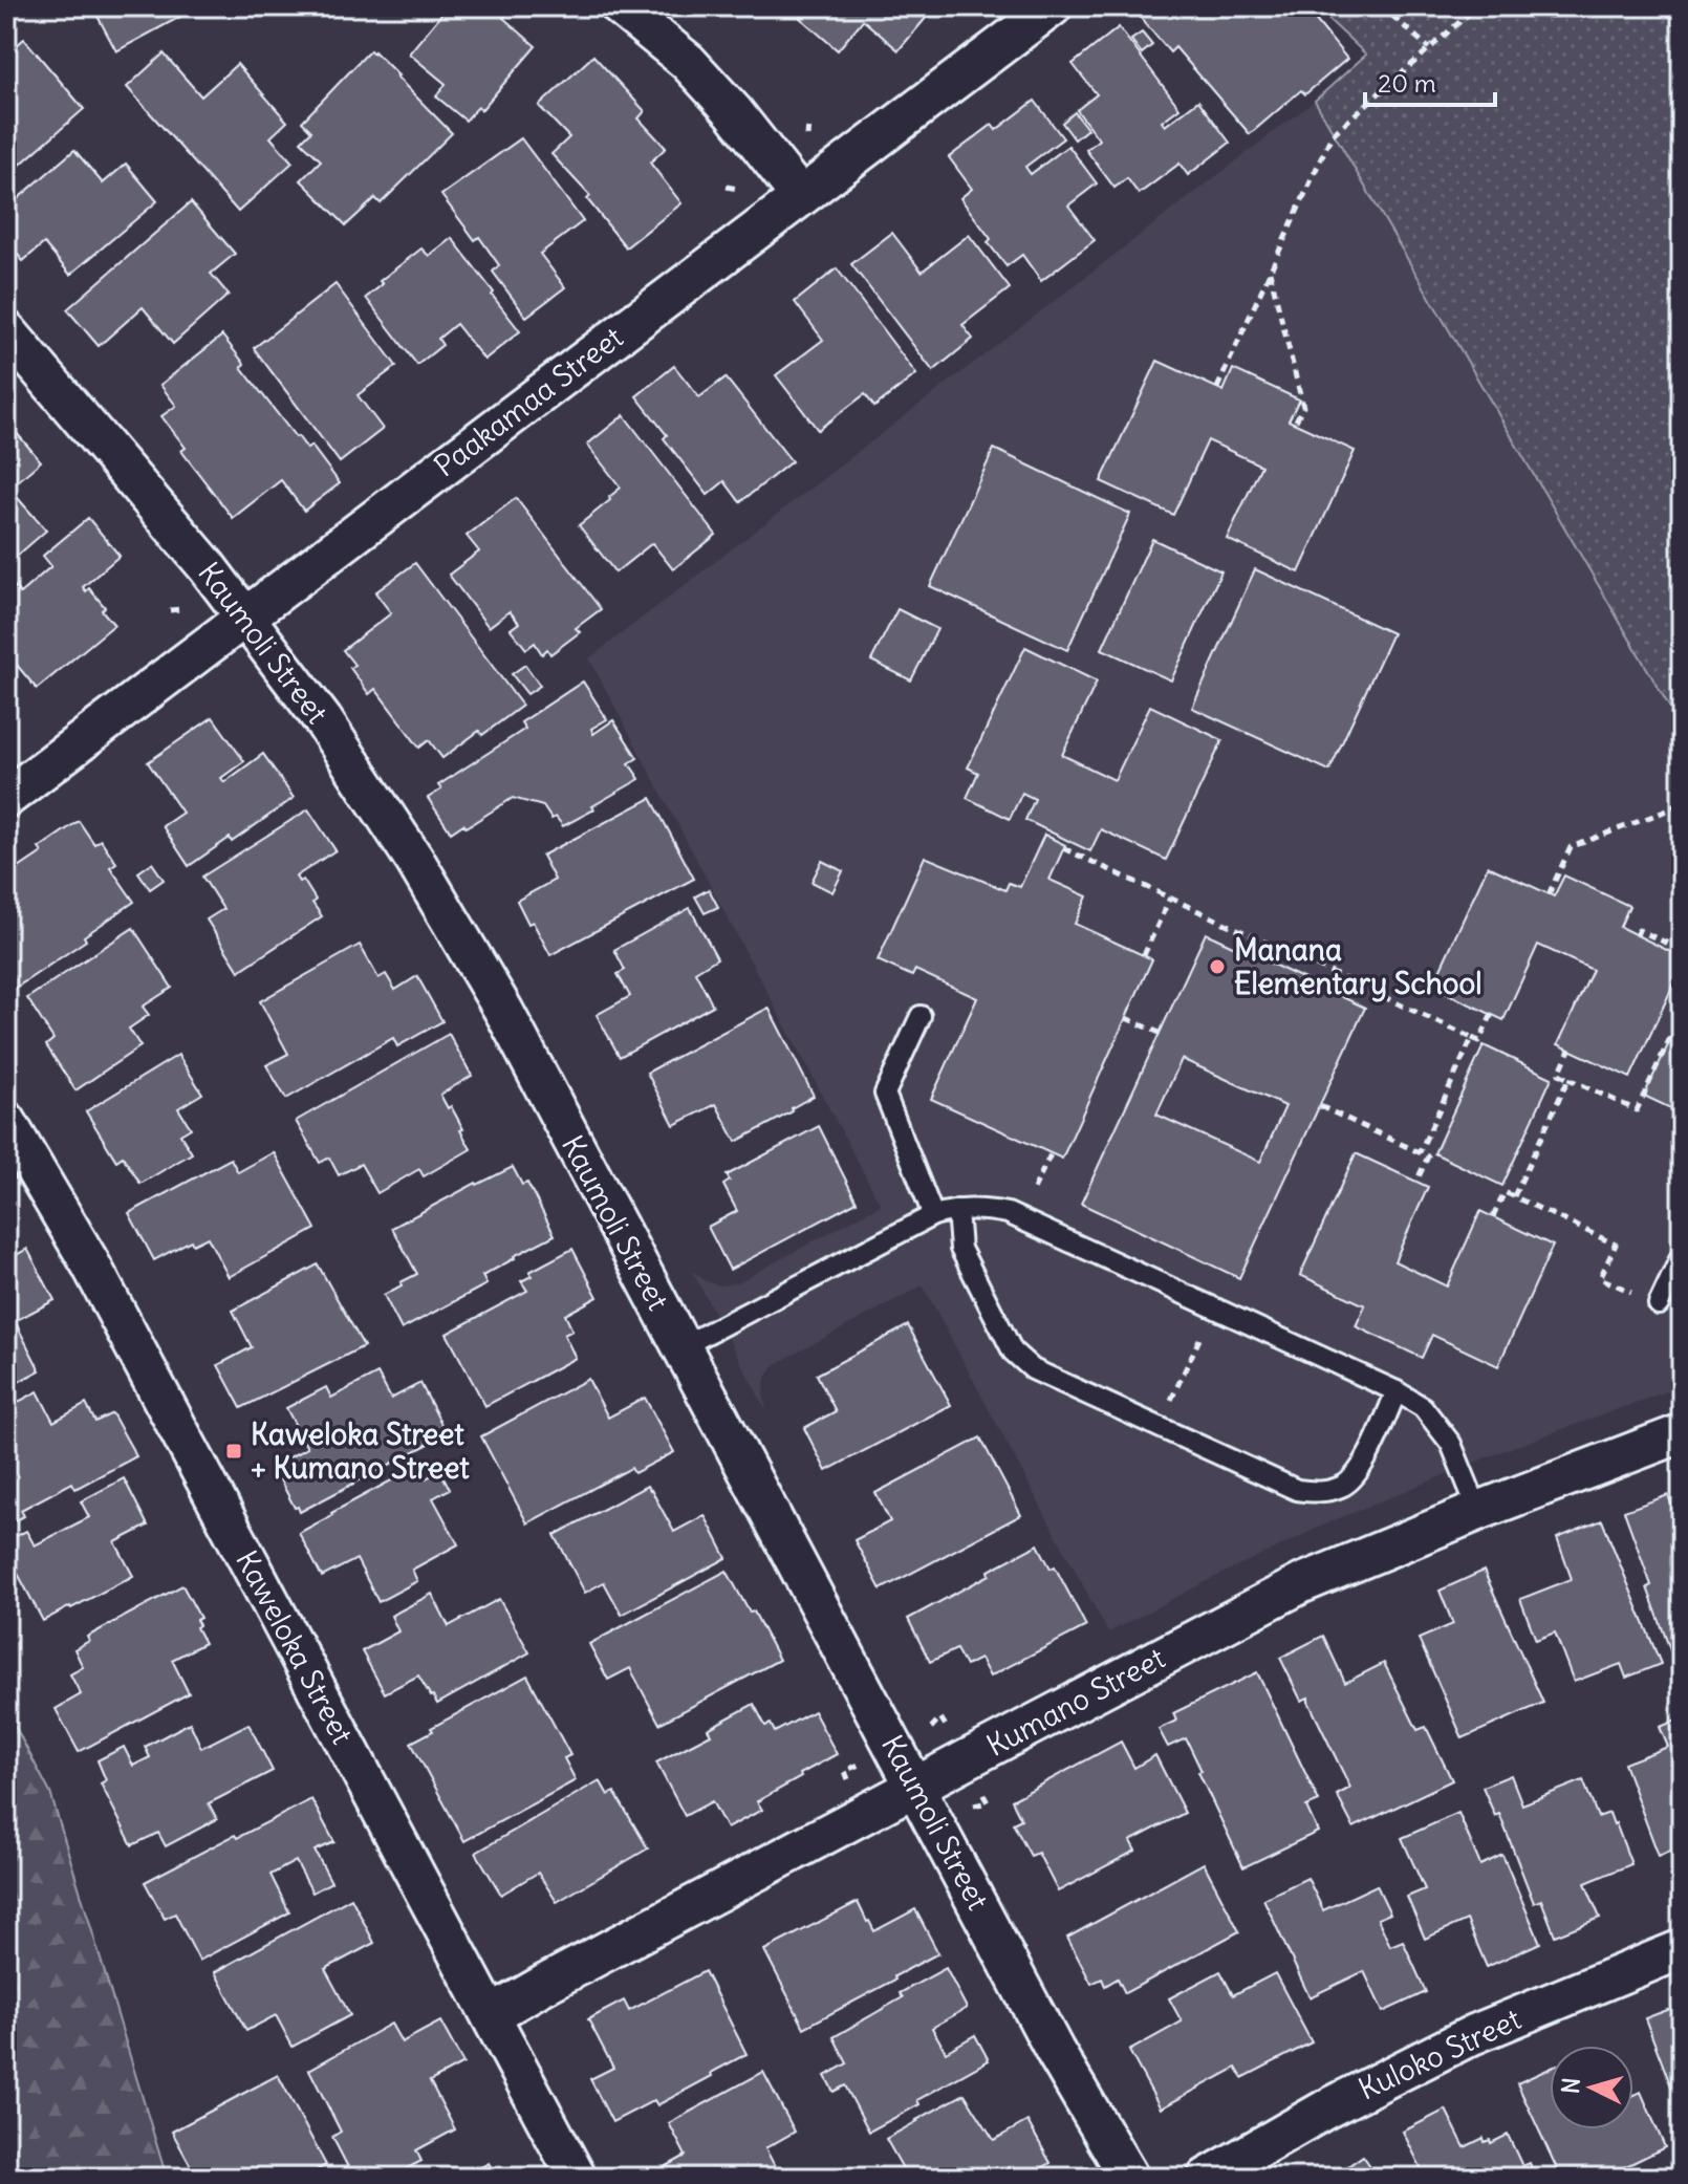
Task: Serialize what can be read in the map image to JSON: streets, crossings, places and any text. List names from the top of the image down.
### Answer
{
  "streets": {
    "street": [
      "Paakamaa Street",
      "Kaumoli Street",
      "Kaweloka Street",
      "Kumano Street",
      "Kuloko Street"
    ]
  },
  "crossings": [
    ["Paakamaa Street", "Kaumoli Street"],
    ["Kaumoli Street", "Kumano Street"],
    ["Kaweloka Street", "Kumano Street"]
  ],
  "places": {
    "other": ["Manana Elementary School"],
    "transit": ["Kaweloka Street + Kumano Street"]
  },
  "scale_bar": "20 m",
  "north": "left"
}
